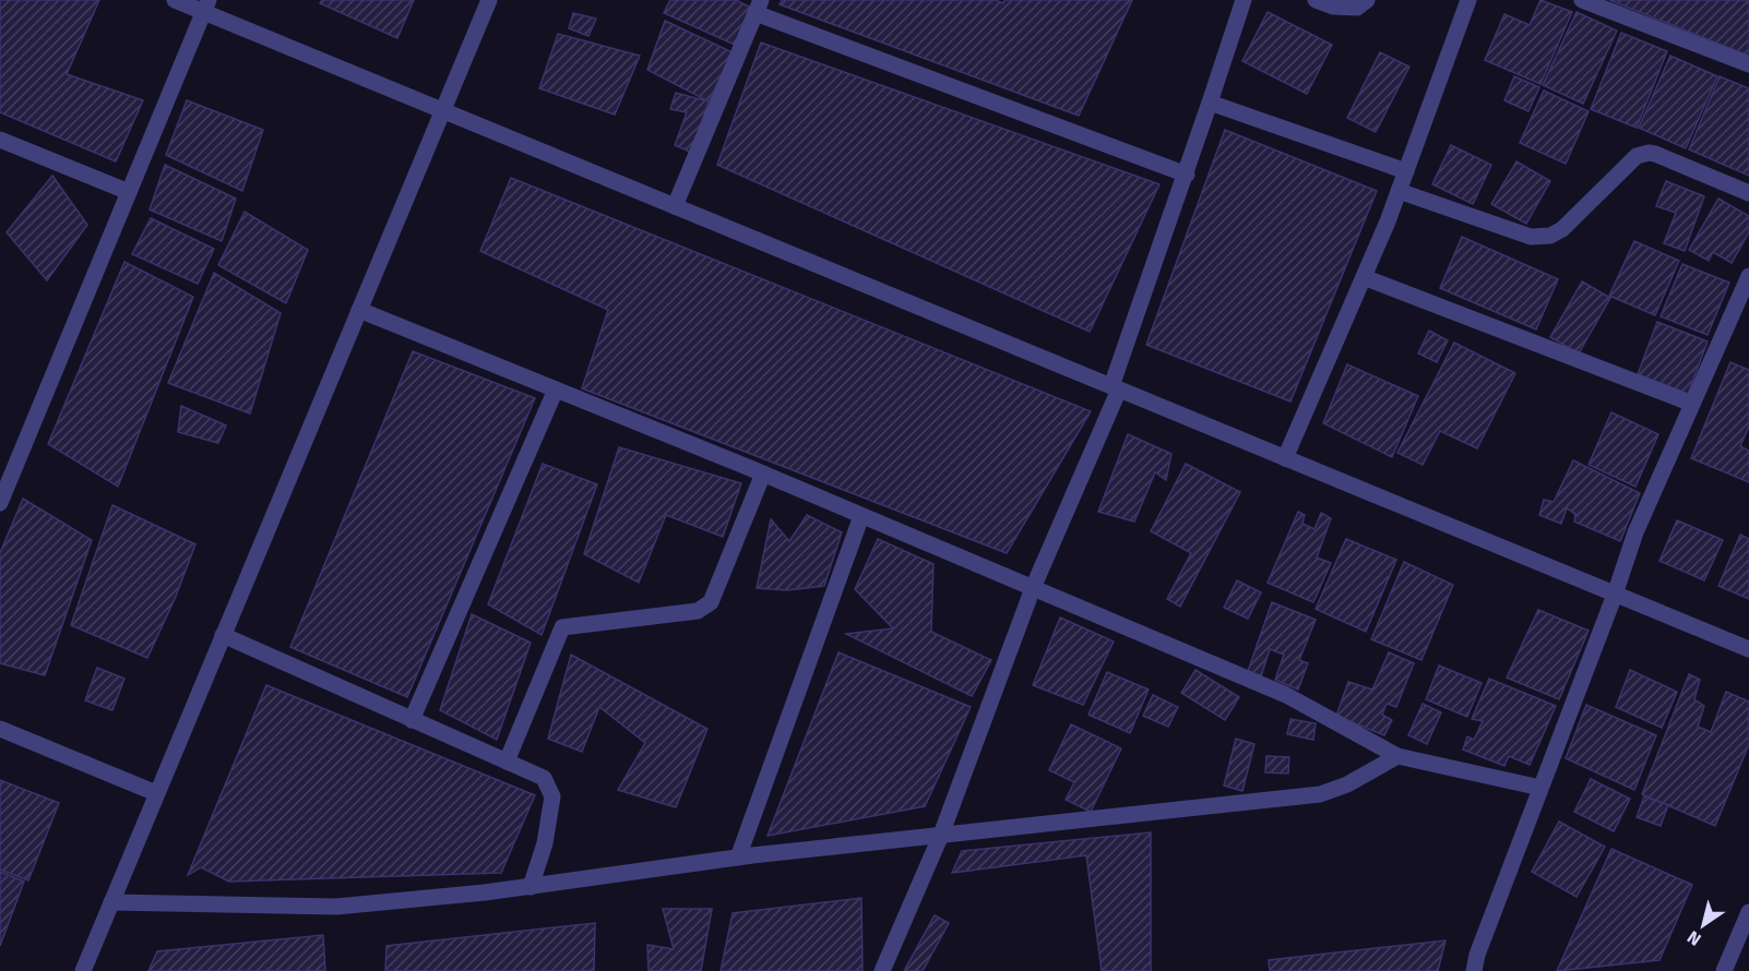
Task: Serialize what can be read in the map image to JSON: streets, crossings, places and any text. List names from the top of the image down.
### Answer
{
  "north": "bottom left"
}
